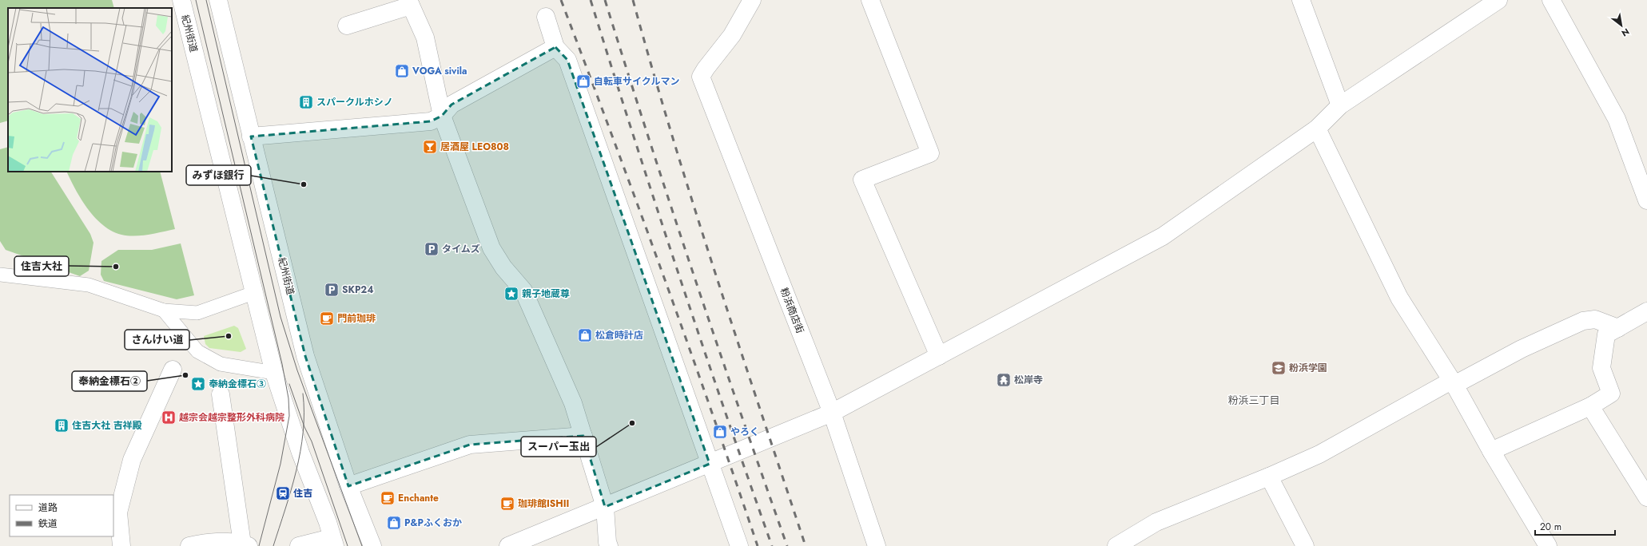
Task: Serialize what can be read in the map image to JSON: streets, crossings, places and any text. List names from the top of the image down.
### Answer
{
  "streets": {
    "street": ["紀州街道", "粉浜商店街"]
  },
  "districts": ["粉浜三丁目"],
  "places": {
    "shop": [
      "VOGA sivila",
      "自転車サイクルマン",
      "松倉時計店",
      "やろく",
      "P&Pふくおか"
    ],
    "building": ["スパークルホシノ", "住吉大社 吉祥殿"],
    "bar": ["居酒屋 LEO808"],
    "other": [
      "みずほ銀行",
      "住吉大社",
      "さんけい道",
      "奉納金標石②",
      "スーパー玉出"
    ],
    "parking": ["タイムズ", "SKP24"],
    "place": ["親子地蔵尊", "奉納金標石③"],
    "cafe": ["門前珈琲", "Enchante", "珈琲館ISHII"],
    "school or university": ["粉浜学園"],
    "temple": ["松岸寺"],
    "hospital": ["越宗会越宗整形外科病院"],
    "station": ["住吉"]
  },
  "legend": ["道路", "鉄道"],
  "scale_bar": "20 m",
  "north": "bottom right"
}
